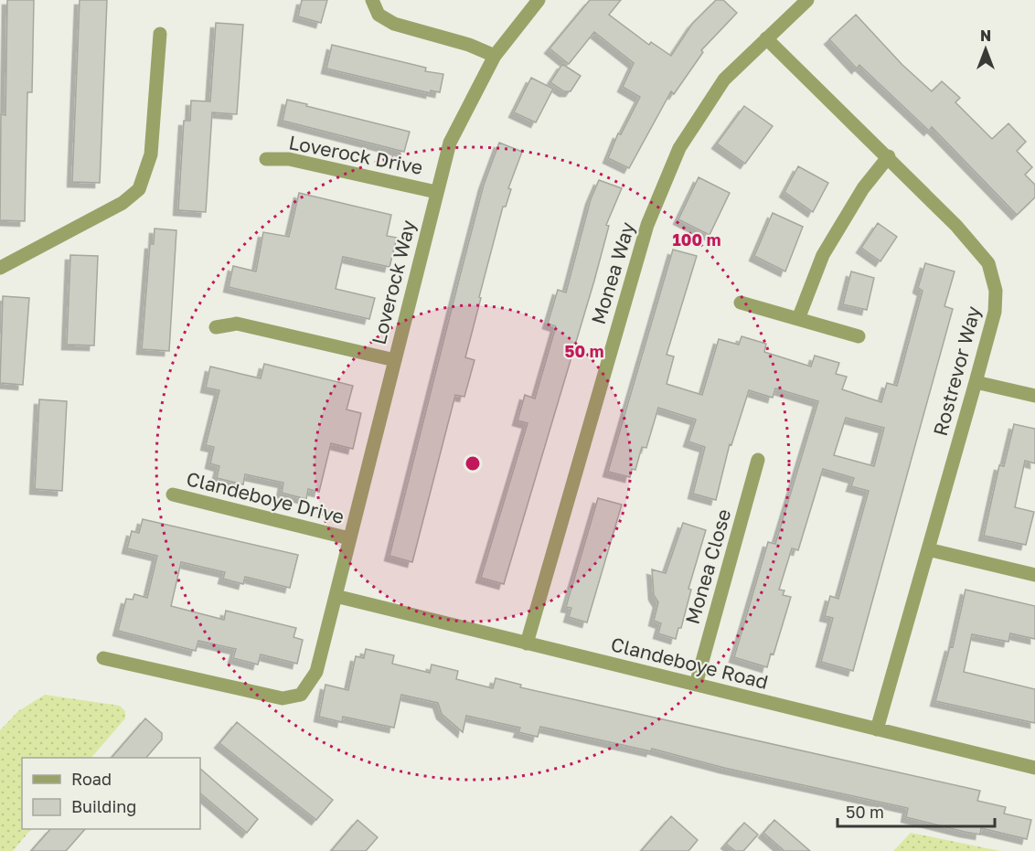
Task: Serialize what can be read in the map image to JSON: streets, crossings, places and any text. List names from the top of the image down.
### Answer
{
  "streets": {
    "street": [
      "Loverock Drive",
      "Monea Way",
      "Loverock Way",
      "Rostrevor Way",
      "Clandeboye Drive",
      "Monea Close",
      "Clandeboye Road"
    ]
  },
  "crossings": [
    ["Loverock Drive", "Loverock Way"],
    ["Monea Way", "Rostrevor Way"],
    ["Monea Way", "Clandeboye Road"],
    ["Loverock Way", "Clandeboye Drive"],
    ["Loverock Way", "Clandeboye Road"],
    ["Rostrevor Way", "Clandeboye Road"],
    ["Monea Close", "Clandeboye Road"]
  ],
  "legend": ["Road", "Building"],
  "scale_bar": "50 m",
  "north": "top",
  "rings": ["100 m", "50 m"]
}
